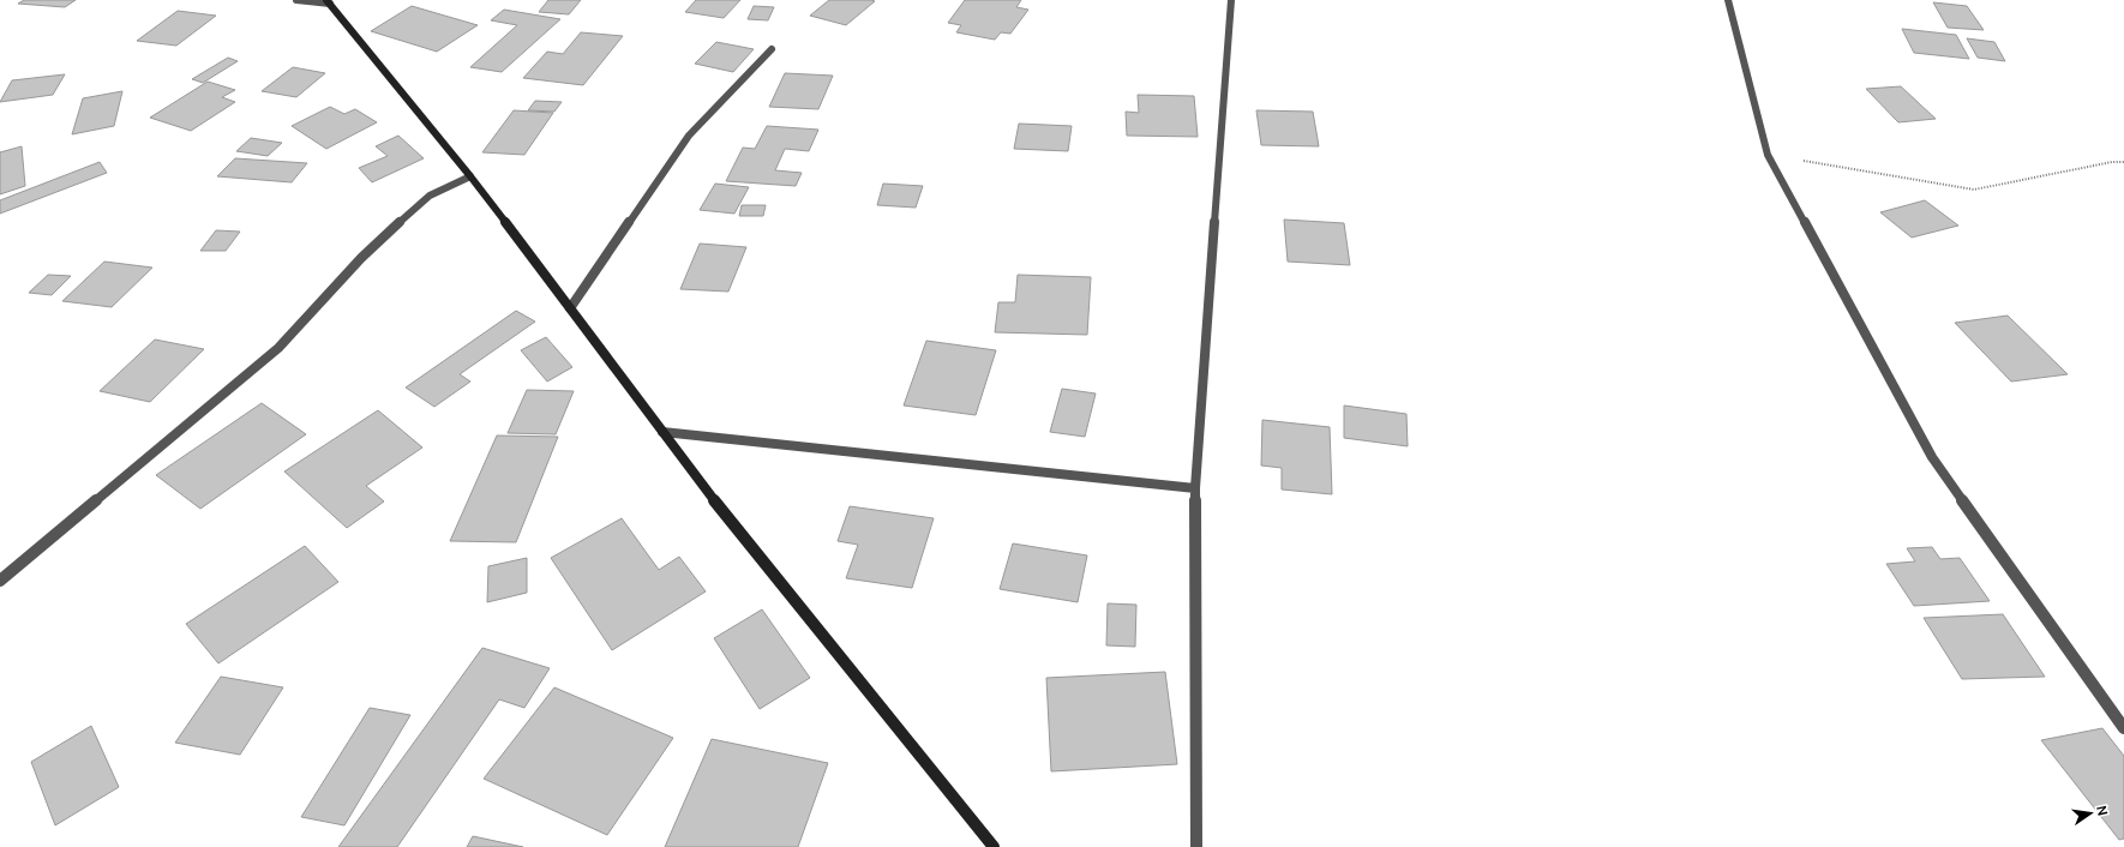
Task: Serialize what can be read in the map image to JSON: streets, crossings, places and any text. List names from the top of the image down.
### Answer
{
  "north": "right"
}
